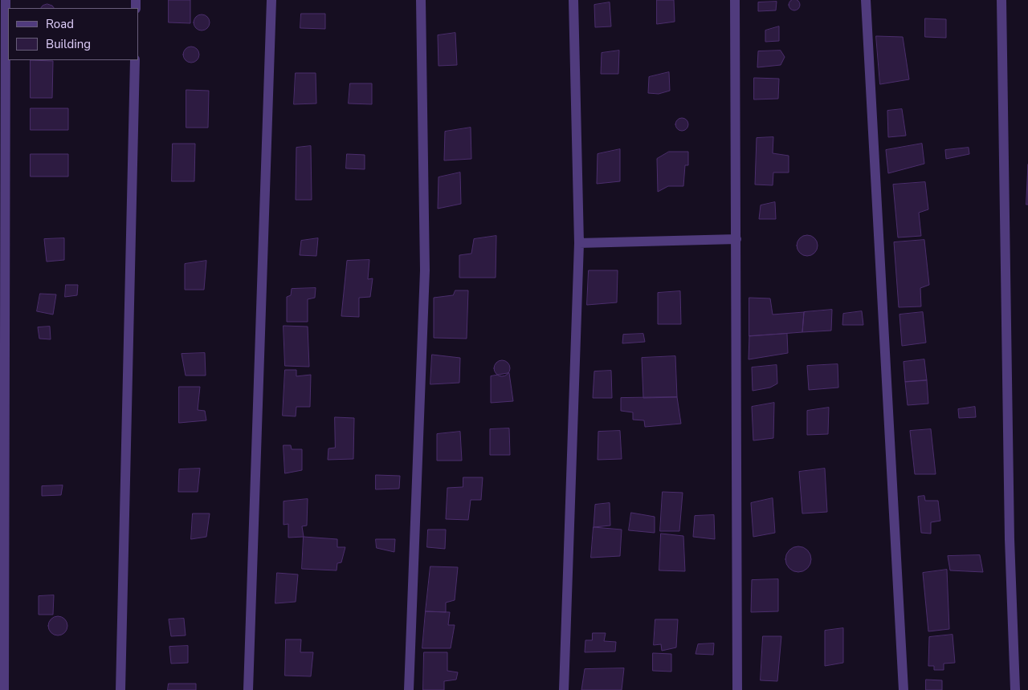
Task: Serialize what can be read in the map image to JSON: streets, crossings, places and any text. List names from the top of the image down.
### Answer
{
  "legend": ["Road", "Building"]
}
